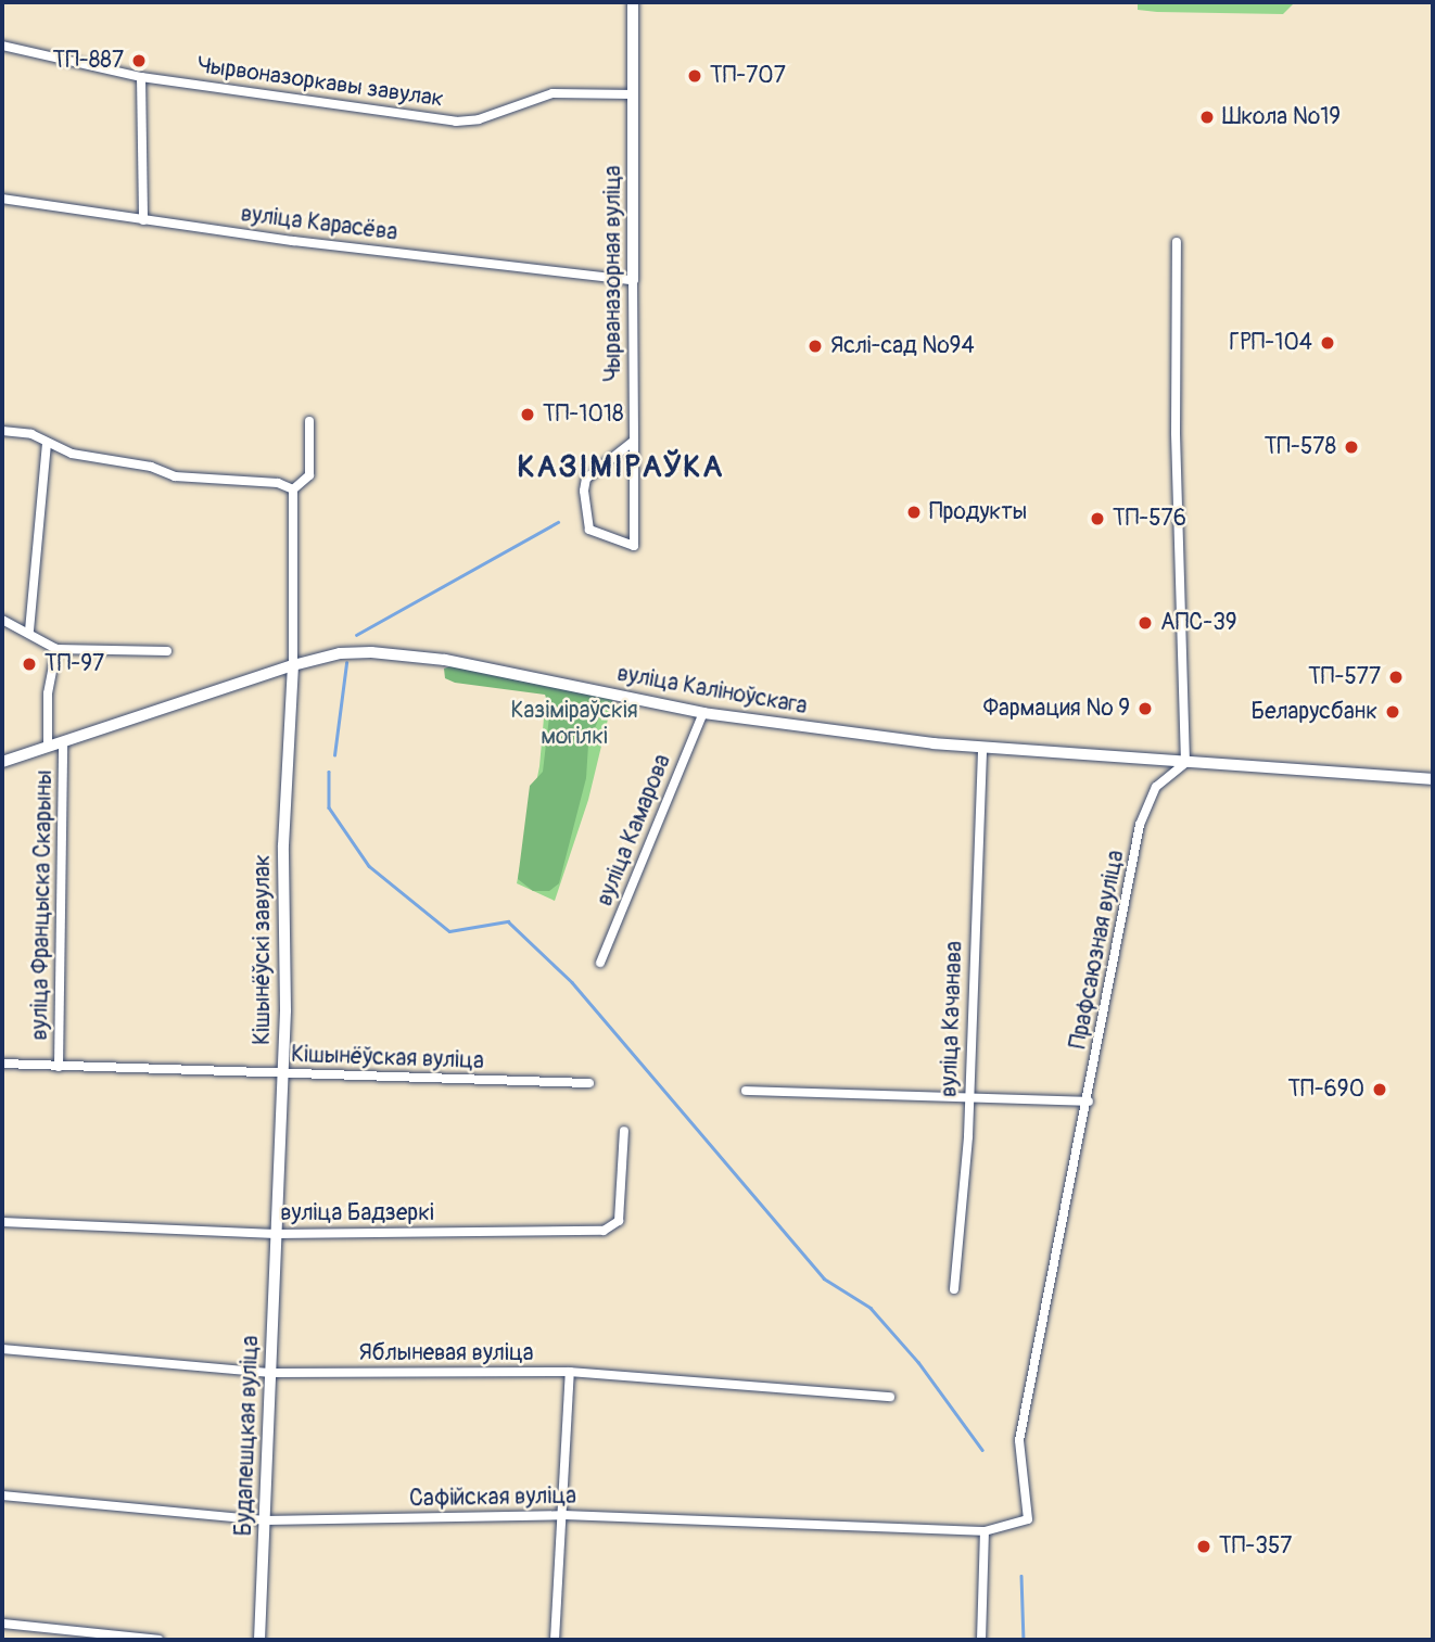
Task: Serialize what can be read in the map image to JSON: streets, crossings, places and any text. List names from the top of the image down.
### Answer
{
  "streets": {
    "main road": ["вуліца Каліноўскага"],
    "street": [
      "Чырвоназоркавы завулак",
      "вуліца Карасёва",
      "Чырваназорная вуліца",
      "вуліца Камарова",
      "вуліца Францыска Скарыны",
      "Кішынёўскі завулак",
      "Прафсаюзная вуліца",
      "вуліца Качанава",
      "Кішынёўская вуліца",
      "вуліца Бадзеркі",
      "Яблыневая вуліца",
      "Будапешцкая вуліца",
      "Сафійская вуліца"
    ]
  },
  "crossings": [
    ["Чырвоназоркавы завулак", "Чырваназорная вуліца"],
    ["вуліца Карасёва", "Чырваназорная вуліца"],
    ["вуліца Каліноўскага", "вуліца Камарова"],
    ["вуліца Каліноўскага", "вуліца Францыска Скарыны"],
    ["вуліца Каліноўскага", "Кішынёўскі завулак"],
    ["вуліца Каліноўскага", "Прафсаюзная вуліца"],
    ["вуліца Каліноўскага", "вуліца Качанава"],
    ["вуліца Францыска Скарыны", "Кішынёўская вуліца"],
    ["Кішынёўскі завулак", "Кішынёўская вуліца"],
    ["Кішынёўскі завулак", "вуліца Бадзеркі"],
    ["Кішынёўскі завулак", "Будапешцкая вуліца"],
    ["Прафсаюзная вуліца", "Сафійская вуліца"],
    ["вуліца Бадзеркі", "Будапешцкая вуліца"],
    ["Яблыневая вуліца", "Будапешцкая вуліца"],
    ["Будапешцкая вуліца", "Сафійская вуліца"]
  ],
  "districts": ["КАЗІМІРАЎКА"],
  "parks": ["Казіміраўскія могілкі"],
  "places": [
    "ТП-887",
    "ТП-707",
    "Школа №19",
    "ГРП-104",
    "Яслі-сад №94",
    "ТП-1018",
    "ТП-578",
    "Продукты",
    "ТП-576",
    "АПС-39",
    "ТП-97",
    "ТП-577",
    "Фармация № 9",
    "Беларусбанк",
    "ТП-690",
    "ТП-357"
  ]
}
